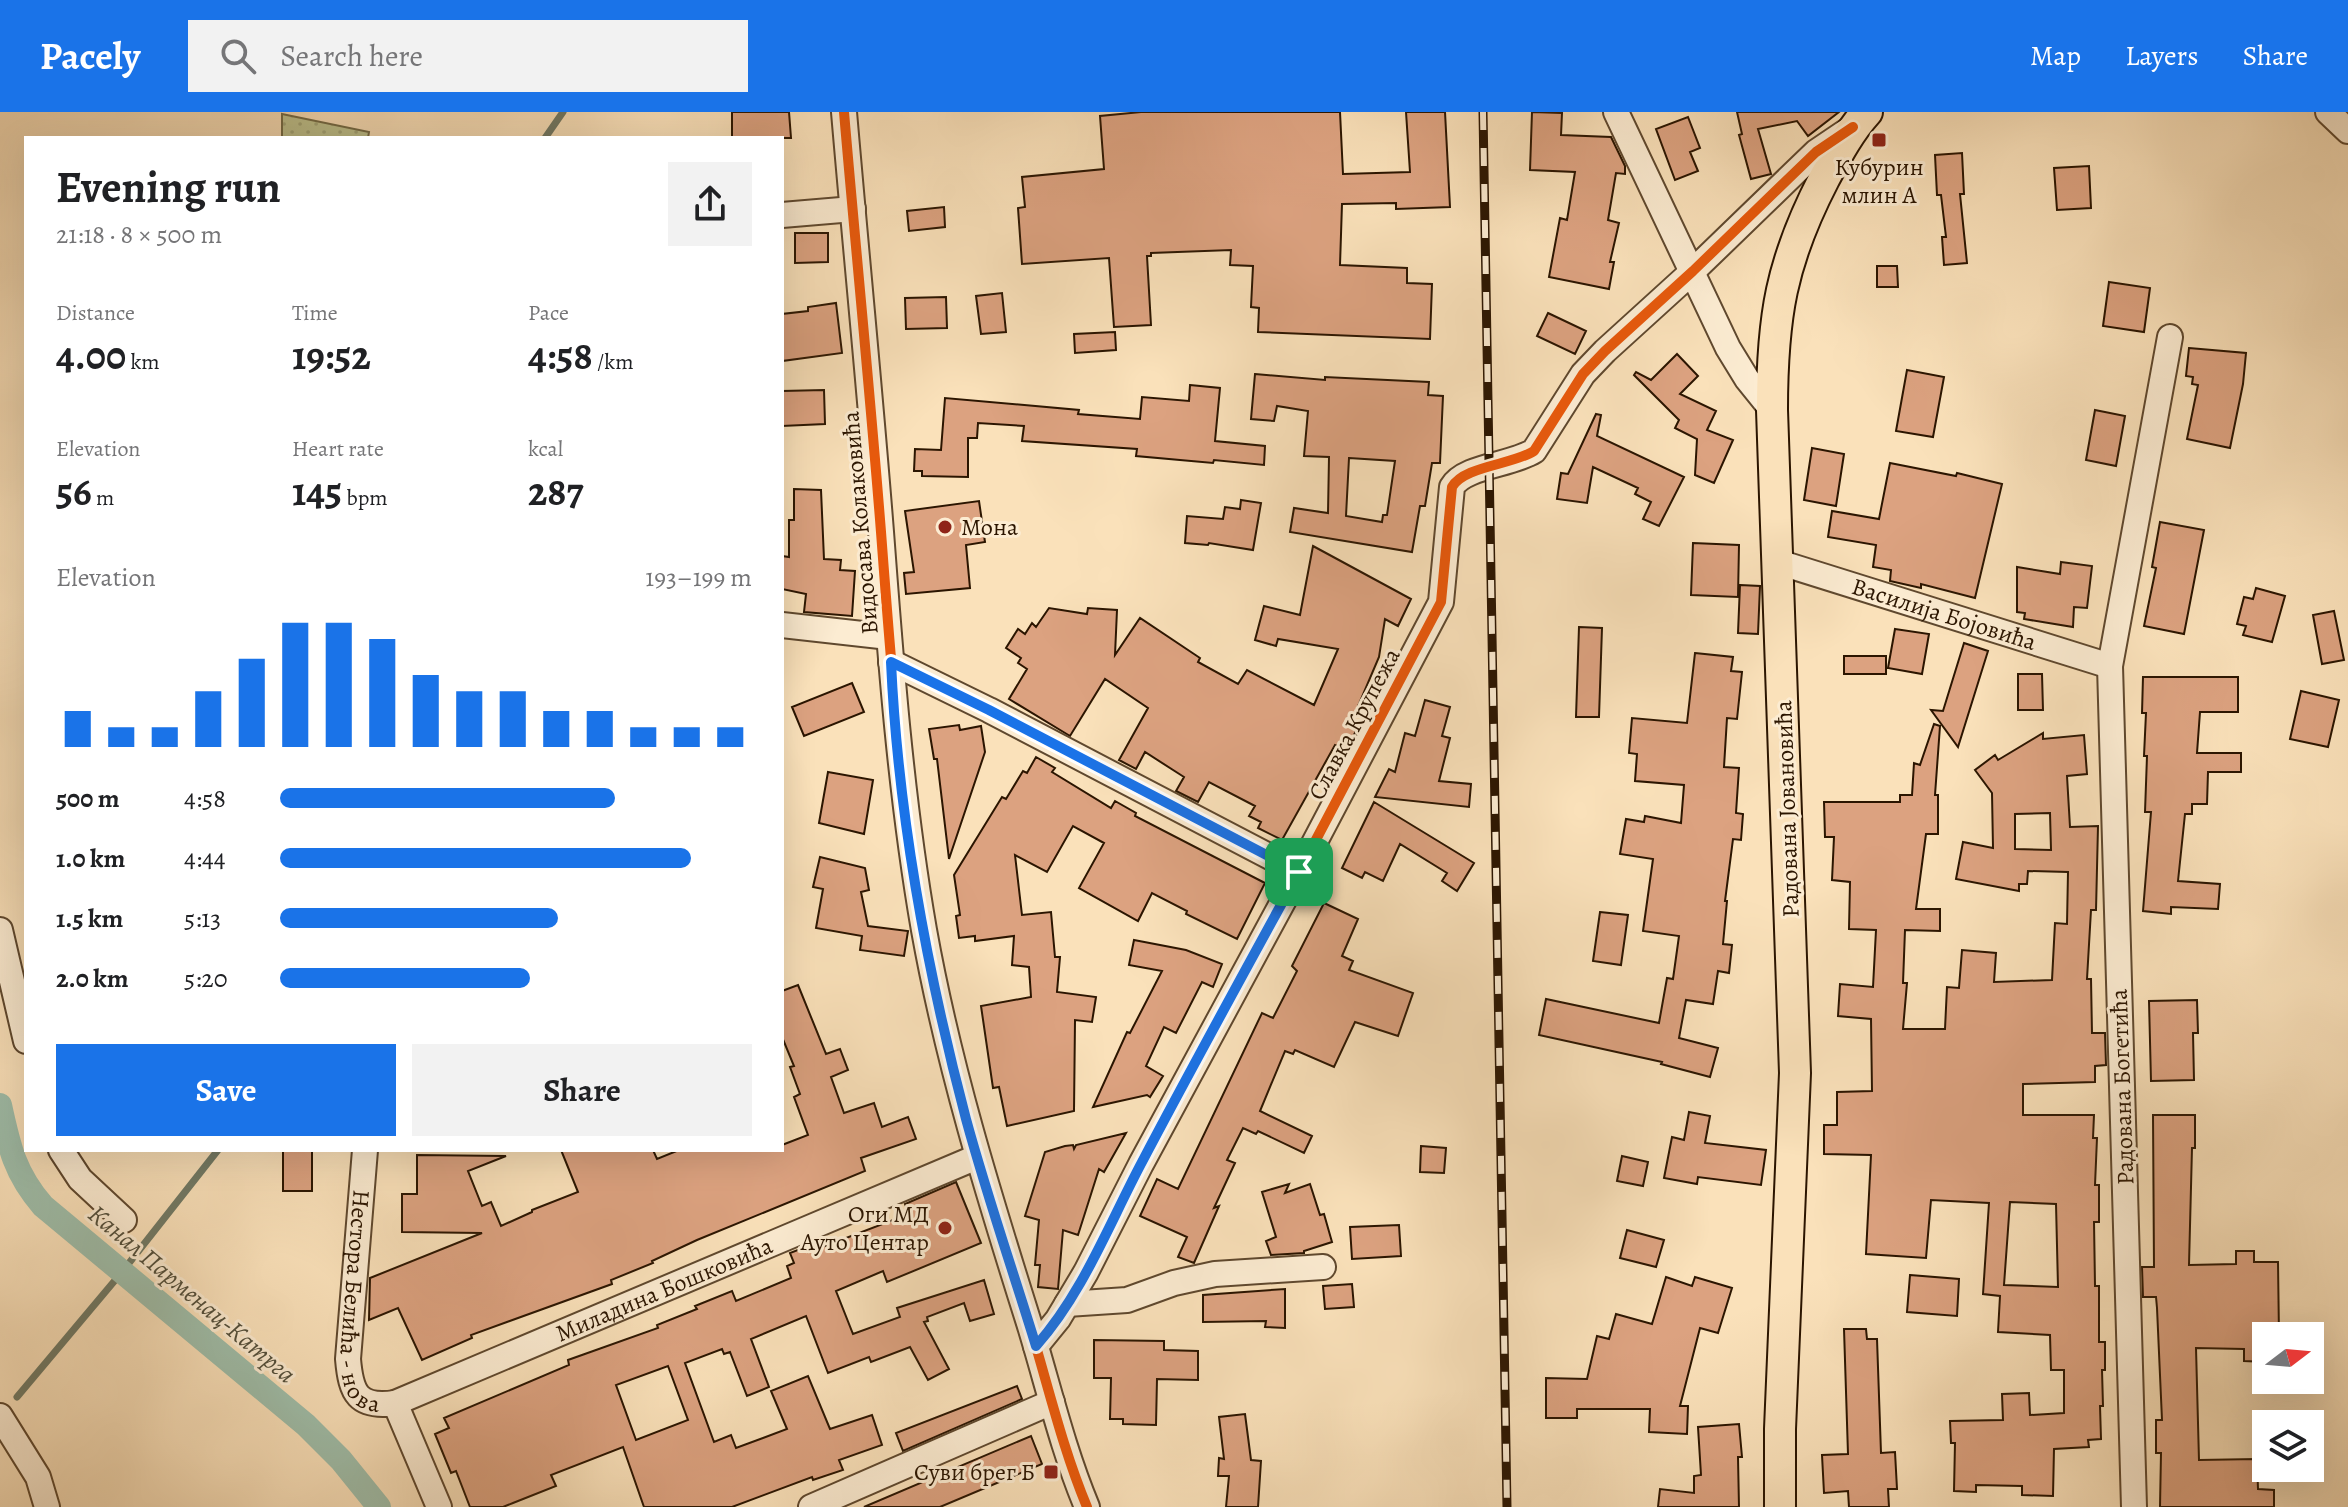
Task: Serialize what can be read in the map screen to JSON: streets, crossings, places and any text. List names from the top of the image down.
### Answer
{
  "streets": {
    "main road": ["Радована Јовановића"],
    "street": [
      "Видосава Колаковића",
      "Василија Бојовића",
      "Славка Крупежа",
      "Радована Богетића",
      "Миладина Бошковића",
      "Нестора Белића - нова"
    ]
  },
  "crossings": [
    ["Видосава Колаковића", "Славка Крупежа"],
    ["Видосава Колаковића", "Миладина Бошковића"],
    ["Василија Бојовића", "Радована Јовановића"],
    ["Василија Бојовића", "Радована Богетића"],
    ["Миладина Бошковића", "Нестора Белића - нова"]
  ],
  "water": ["Канал Парменац-Катрга"],
  "places": {
    "transit": ["Кубурин млин А", "Суви брег Б"],
    "other": ["Мона", "Оги МД Ауто Центар"]
  },
  "north": "right",
  "page": {
    "header": "Pacely",
    "search": "Search here",
    "nav": ["Map", "Layers", "Share"],
    "heading": ["Evening run", "21:18 · 8 × 500 m"],
    "stats": [
      ["Distance", "4.00 km"],
      ["Time", "19:52"],
      ["Pace", "4:58 /km"],
      ["Elevation", "56 m"],
      ["Heart rate", "145 bpm"],
      ["kcal", "287"]
    ],
    "chart": ["Elevation", "193–199 m"],
    "list": [
      {
        "name": "500 m",
        "note": "4:58"
      },
      {
        "name": "1.0 km",
        "note": "4:44"
      },
      {
        "name": "1.5 km",
        "note": "5:13"
      },
      {
        "name": "2.0 km",
        "note": "5:20"
      }
    ],
    "buttons": ["Save", "Share"]
  }
}
